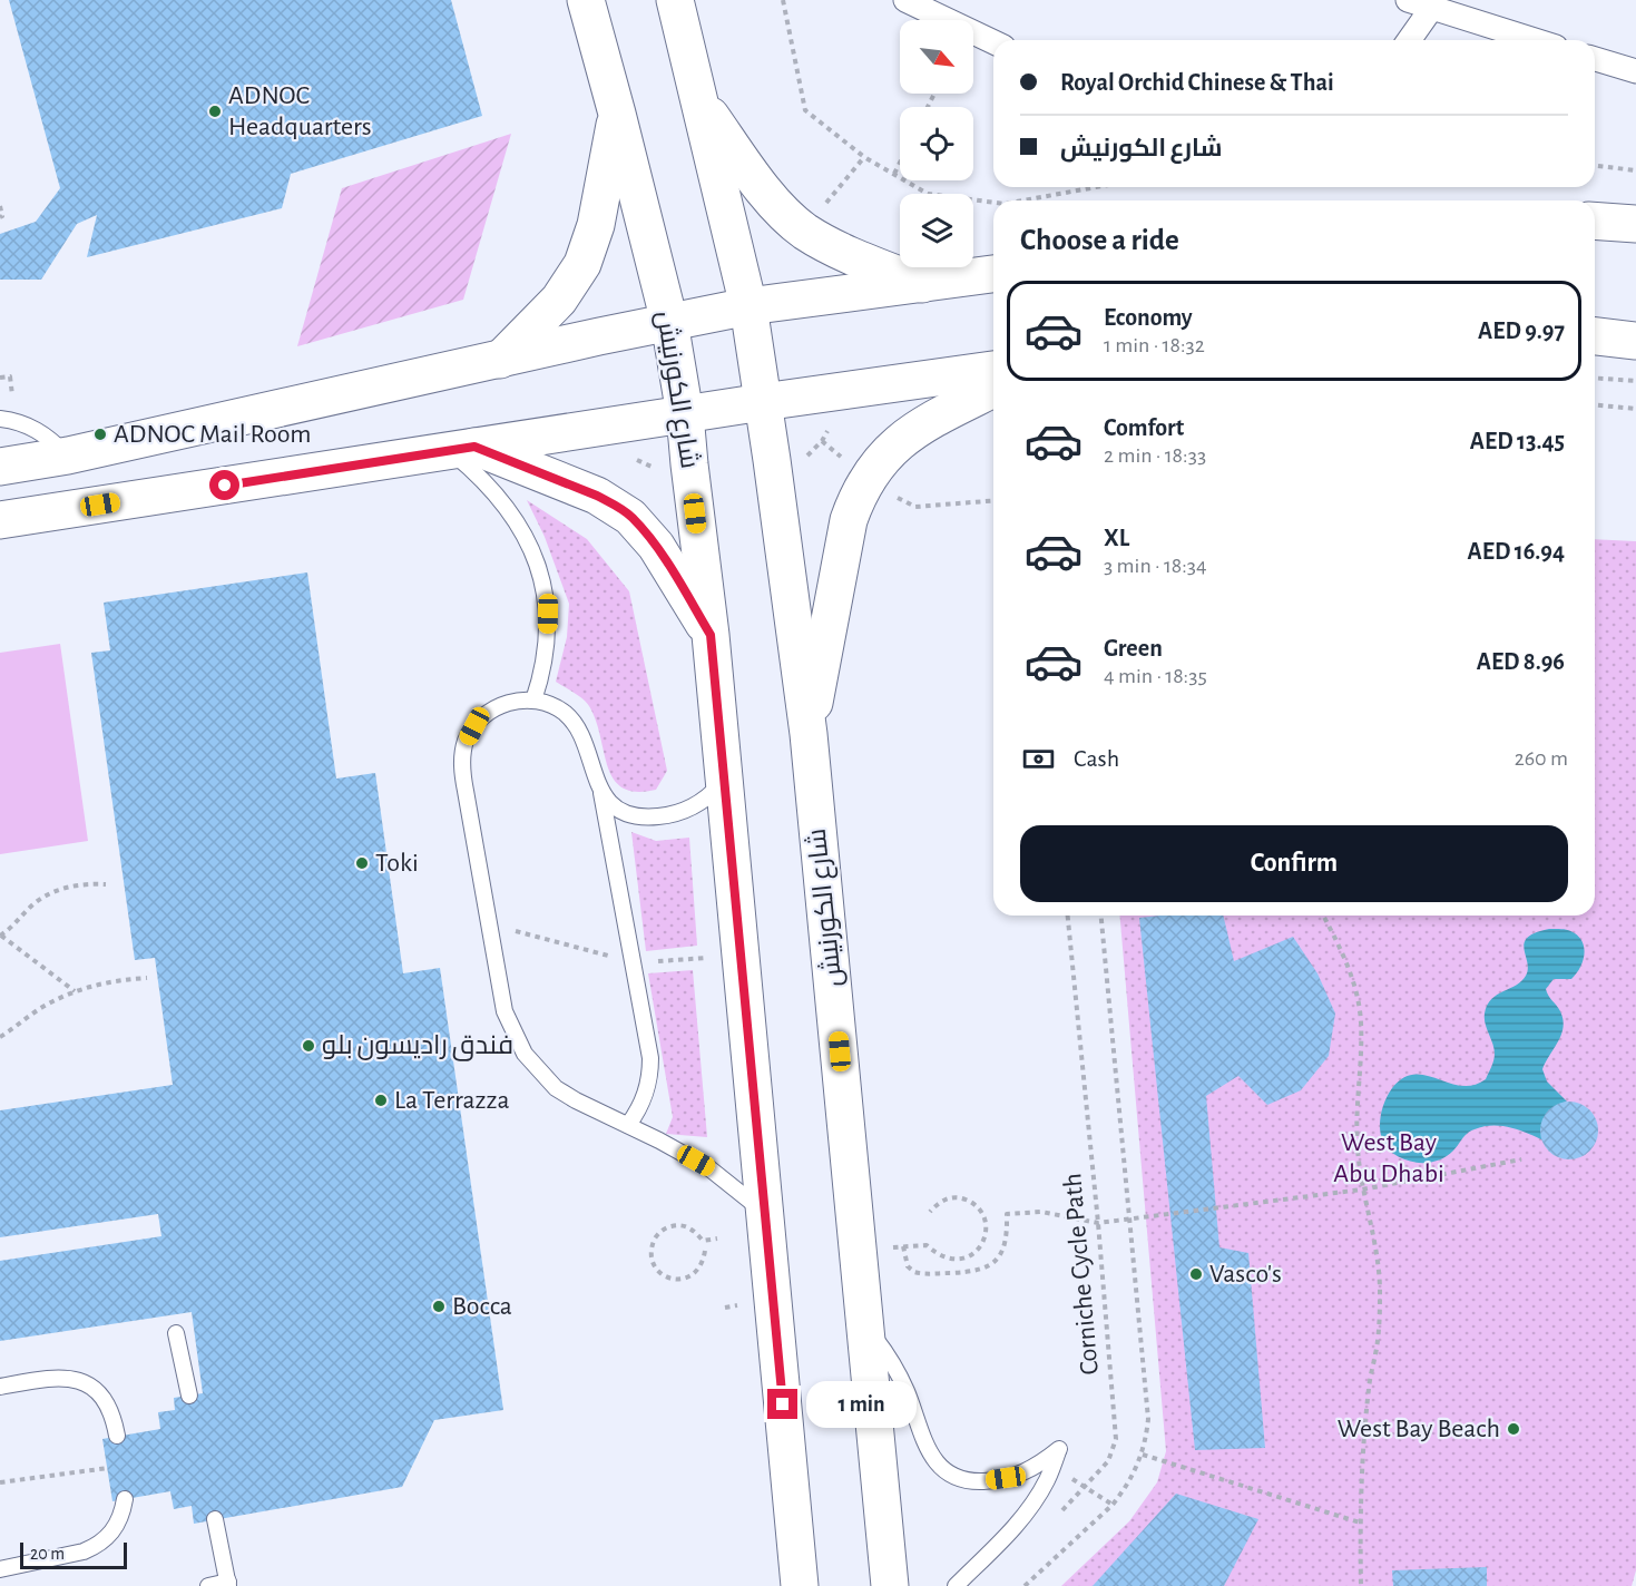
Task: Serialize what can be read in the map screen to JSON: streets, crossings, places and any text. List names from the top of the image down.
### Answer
{
  "streets": {
    "main road": ["شارع الكورنيش"],
    "path": ["Corniche Cycle Path"]
  },
  "parks": ["West Bay Abu Dhabi"],
  "places": [
    "ADNOC Headquarters",
    "ADNOC Mail Room",
    "Toki",
    "فندق راديسون بلو",
    "La Terrazza",
    "Vasco's",
    "Bocca",
    "West Bay Beach"
  ],
  "scale_bar": "20 m",
  "north": "bottom right",
  "page": {
    "banner": ["Royal Orchid Chinese & Thai", "شارع الكورنيش"],
    "heading": "Choose a ride",
    "list": [
      {
        "name": "Economy",
        "note": "1 min · 18:32",
        "value": "AED 9.97"
      },
      {
        "name": "Comfort",
        "note": "2 min · 18:33",
        "value": "AED 13.45"
      },
      {
        "name": "XL",
        "note": "3 min · 18:34",
        "value": "AED 16.94"
      },
      {
        "name": "Green",
        "note": "4 min · 18:35",
        "value": "AED 8.96"
      }
    ],
    "pay": ["Cash", "260 m"],
    "buttons": "Confirm",
    "bubble": "1 min",
    "scale": "20 m"
  }
}
